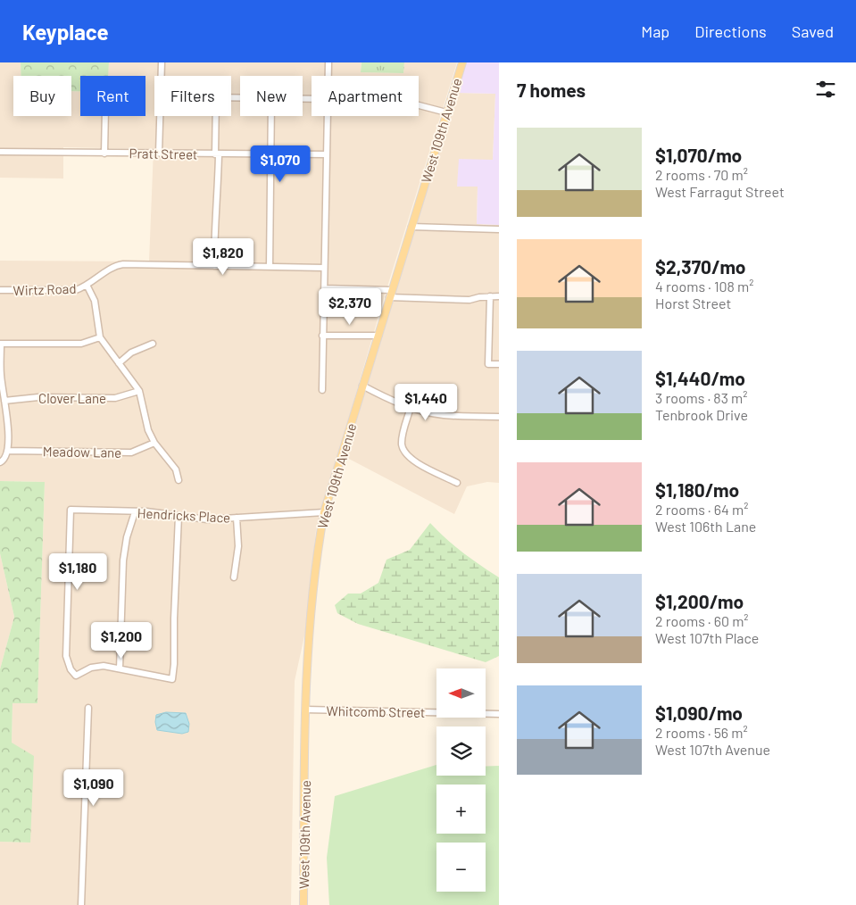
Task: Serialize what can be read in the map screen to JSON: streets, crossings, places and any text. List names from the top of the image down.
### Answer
{
  "streets": {
    "main road": ["West 109th Avenue"],
    "street": [
      "Pratt Street",
      "Wirtz Road",
      "Clover Lane",
      "Meadow Lane",
      "Hendricks Place",
      "Whitcomb Street"
    ]
  },
  "crossings": [
    ["West 109th Avenue", "Hendricks Place"],
    ["West 109th Avenue", "Whitcomb Street"]
  ],
  "north": "left",
  "page": {
    "header": "Keyplace",
    "nav": ["Map", "Directions", "Saved"],
    "heading": "7 homes",
    "chip": [
      "Buy",
      "Rent",
      "Filters",
      "New",
      "Apartment"
    ],
    "list": [
      {
        "name": "$1,070/mo",
        "note": "2 rooms · 70 m² · West Farragut Street"
      },
      {
        "name": "$2,370/mo",
        "note": "4 rooms · 108 m² · Horst Street"
      },
      {
        "name": "$1,440/mo",
        "note": "3 rooms · 83 m² · Tenbrook Drive"
      },
      {
        "name": "$1,180/mo",
        "note": "2 rooms · 64 m² · West 106th Lane"
      },
      {
        "name": "$1,200/mo",
        "note": "2 rooms · 60 m² · West 107th Place"
      },
      {
        "name": "$1,090/mo",
        "note": "2 rooms · 56 m² · West 107th Avenue"
      }
    ],
    "price": [
      "$1,070",
      "$1,820",
      "$2,370",
      "$1,440",
      "$1,180",
      "$1,200",
      "$1,090"
    ],
    "map_buttons": ["+", "−"]
  }
}
